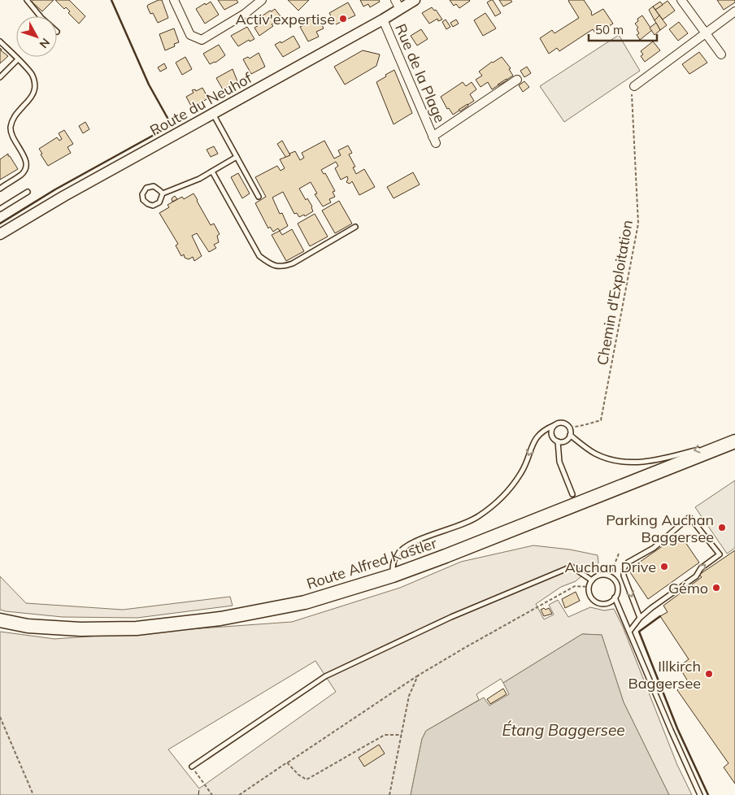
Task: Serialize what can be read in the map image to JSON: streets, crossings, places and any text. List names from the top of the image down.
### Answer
{
  "streets": {
    "main road": ["Route Alfred Kastler"],
    "street": ["Rue de la Plage", "Route du Neuhof"],
    "path": ["Chemin d'Exploitation"]
  },
  "crossings": [
    ["Rue de la Plage", "Route du Neuhof"]
  ],
  "water": ["Étang Baggersee"],
  "places": [
    "Activ'expertise",
    "Parking Auchan Baggersee",
    "Auchan Drive",
    "Gémo",
    "Illkirch Baggersee"
  ],
  "scale_bar": "50 m",
  "north": "bottom right"
}
